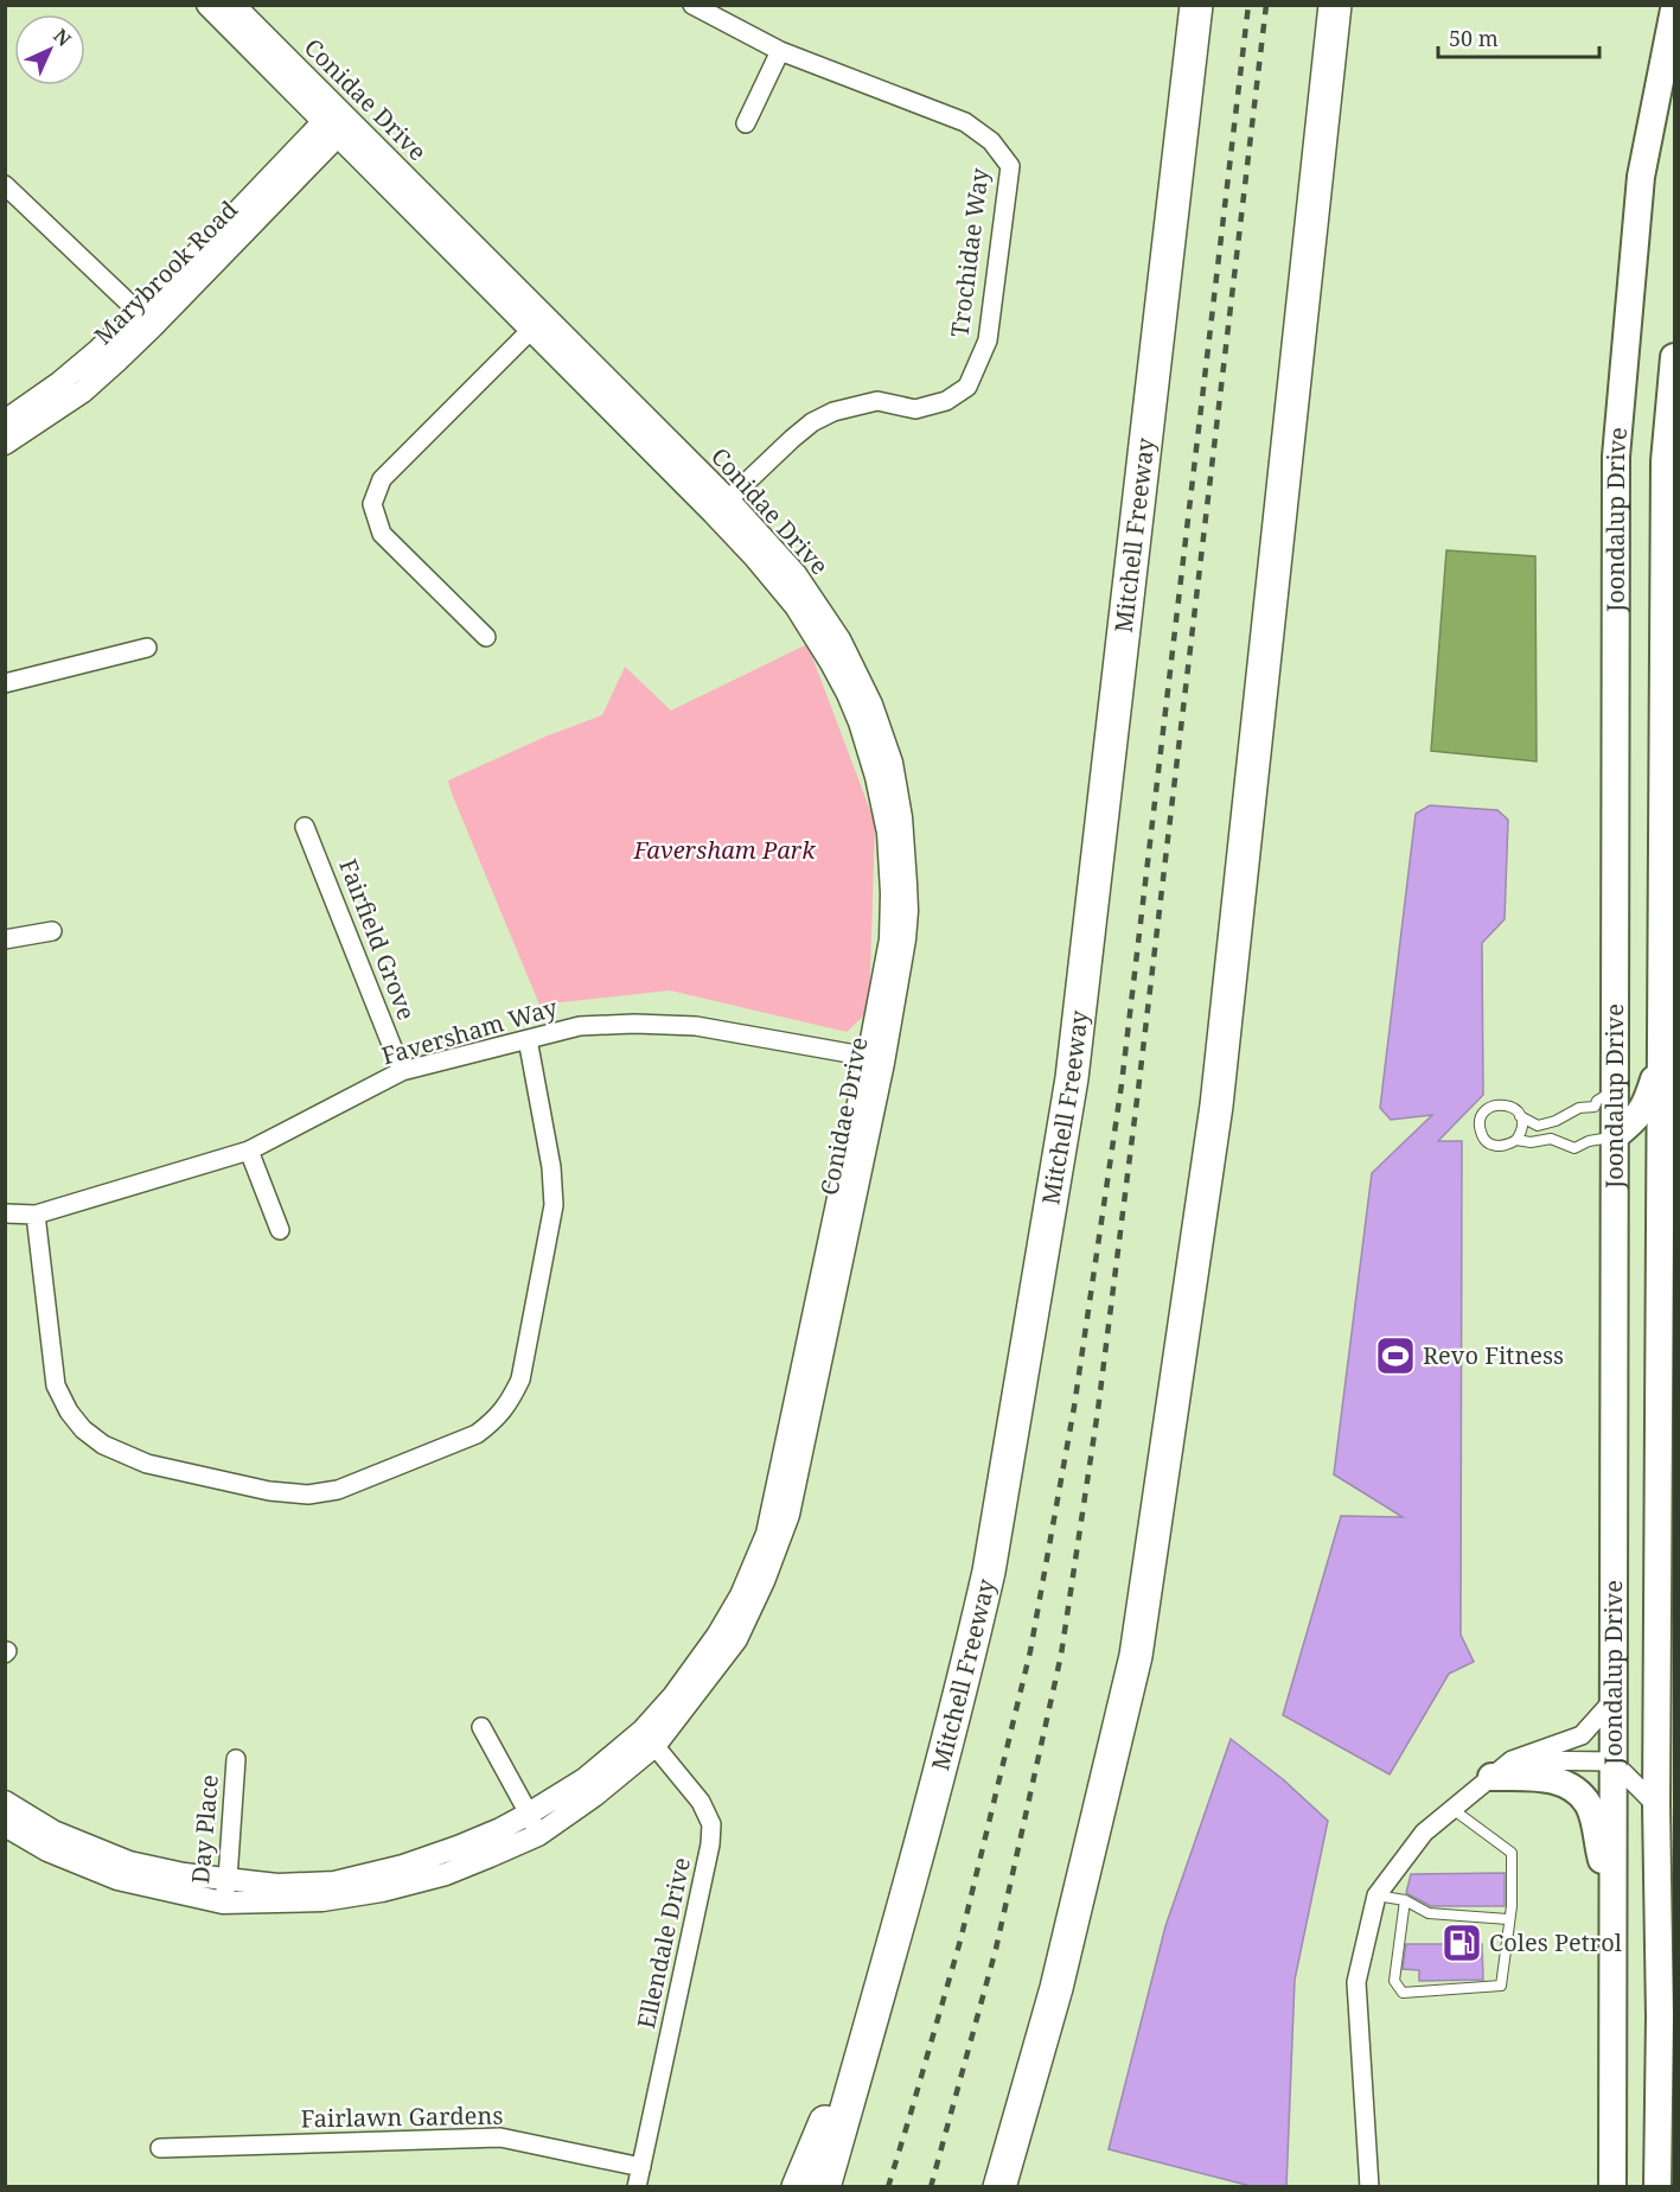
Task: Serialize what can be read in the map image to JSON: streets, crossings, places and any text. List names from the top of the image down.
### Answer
{
  "streets": {
    "highway": ["Mitchell Freeway"],
    "main road": ["Joondalup Drive"],
    "street": [
      "Conidae Drive",
      "Trochidae Way",
      "Marybrook Road",
      "Fairfield Grove",
      "Faversham Way",
      "Day Place",
      "Ellendale Drive",
      "Fairlawn Gardens"
    ]
  },
  "crossings": [
    ["Conidae Drive", "Trochidae Way"],
    ["Conidae Drive", "Marybrook Road"],
    ["Conidae Drive", "Faversham Way"],
    ["Conidae Drive", "Day Place"],
    ["Conidae Drive", "Ellendale Drive"],
    ["Fairfield Grove", "Faversham Way"],
    ["Ellendale Drive", "Fairlawn Gardens"]
  ],
  "parks": ["Faversham Park"],
  "places": {
    "sports": ["Revo Fitness"],
    "fuel station": ["Coles Petrol"]
  },
  "scale_bar": "50 m",
  "north": "top right"
}
